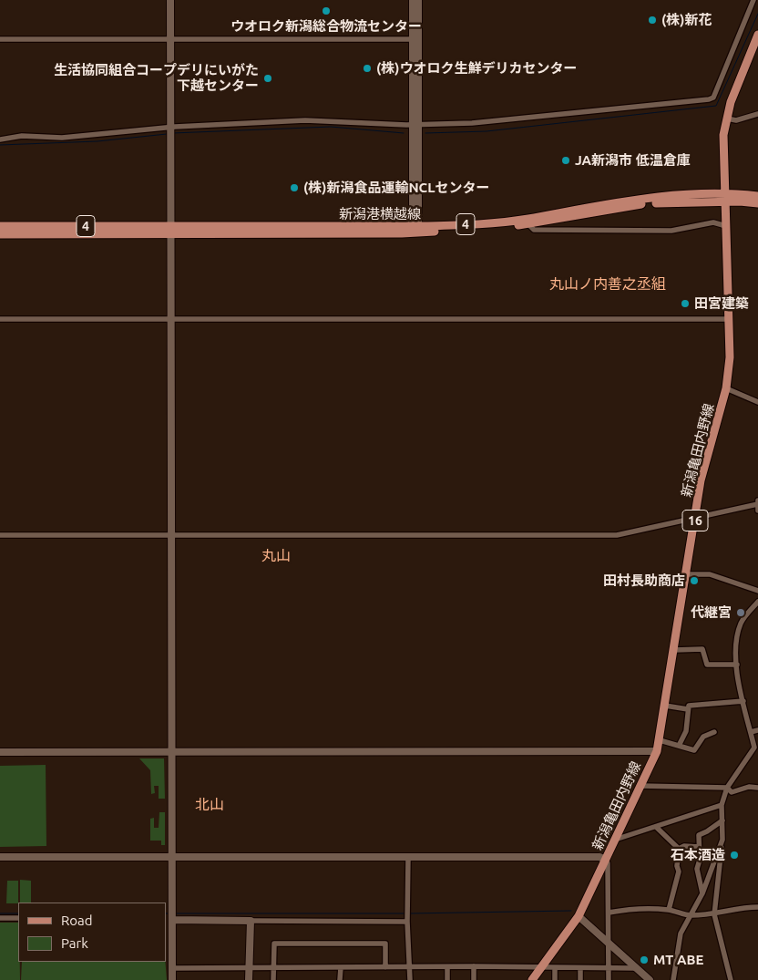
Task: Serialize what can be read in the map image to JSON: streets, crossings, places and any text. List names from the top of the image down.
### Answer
{
  "streets": {
    "main road": [
      "新潟港横越線",
      "4",
      "新潟亀田内野線",
      "16"
    ]
  },
  "crossings": [
    ["新潟港横越線", "新潟亀田内野線"]
  ],
  "districts": ["丸山ノ内善之丞組", "丸山", "北山"],
  "places": [
    "ウオロク新潟総合物流センター",
    "(株)新花",
    "(株)ウオロク生鮮デリカセンター",
    "生活協同組合コープデリにいがた 下越センター",
    "JA新潟市 低温倉庫",
    "(株)新潟食品運輸NCLセンター",
    "田宮建築",
    "田村長助商店",
    "代継宮",
    "石本酒造",
    "MT ABE"
  ],
  "legend": ["Road", "Park"]
}
